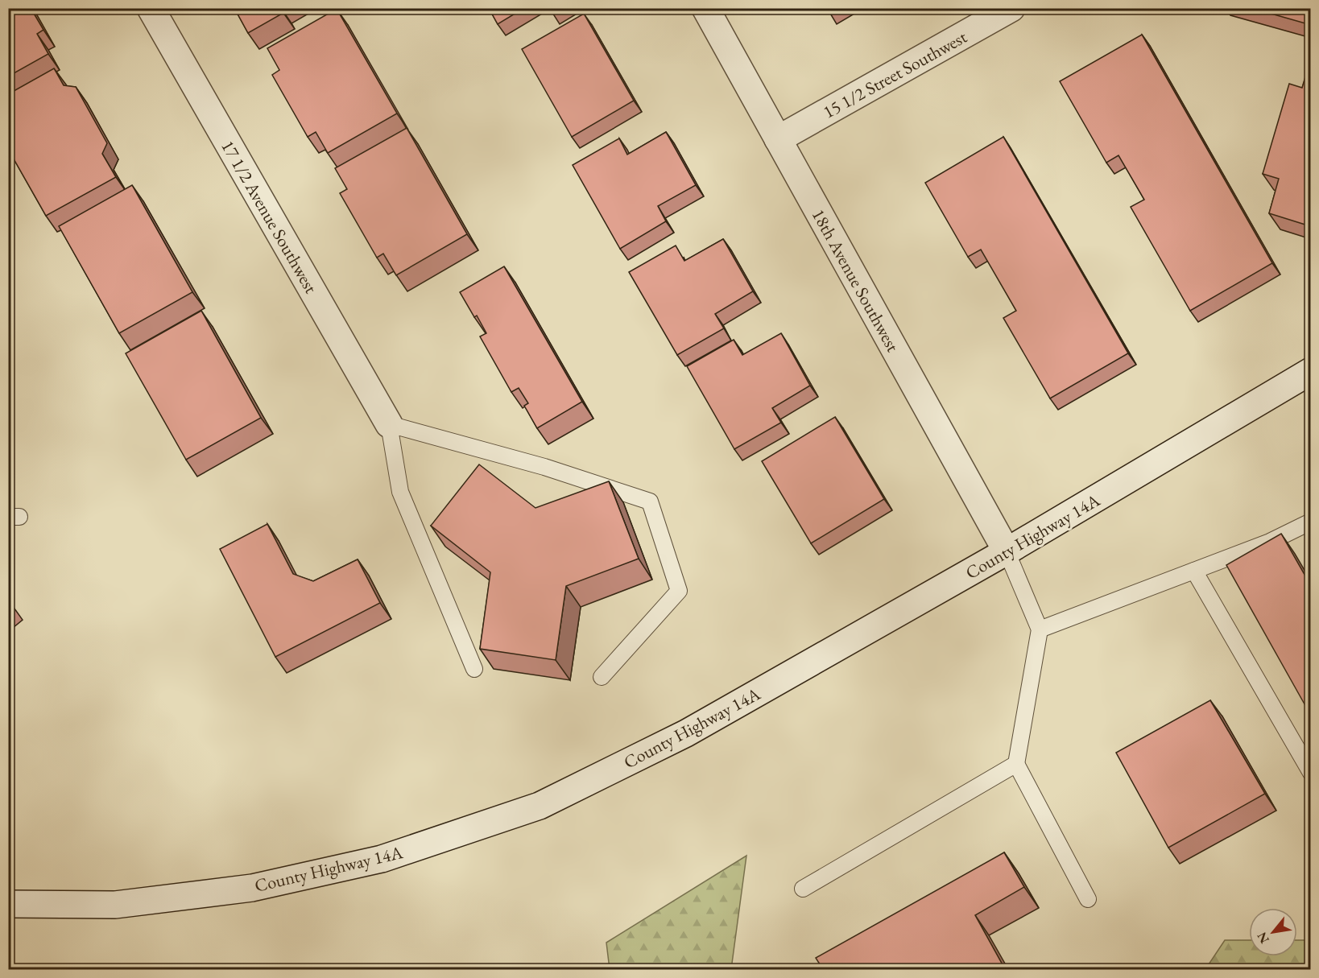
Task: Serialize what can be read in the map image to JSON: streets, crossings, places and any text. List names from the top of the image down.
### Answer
{
  "streets": {
    "main road": [
      "15 1/2 Street Southwest",
      "17 1/2 Avenue Southwest",
      "18th Avenue Southwest",
      "County Highway 14A"
    ]
  },
  "crossings": [
    ["15 1/2 Street Southwest", "18th Avenue Southwest"],
    ["18th Avenue Southwest", "County Highway 14A"]
  ],
  "north": "bottom left"
}
